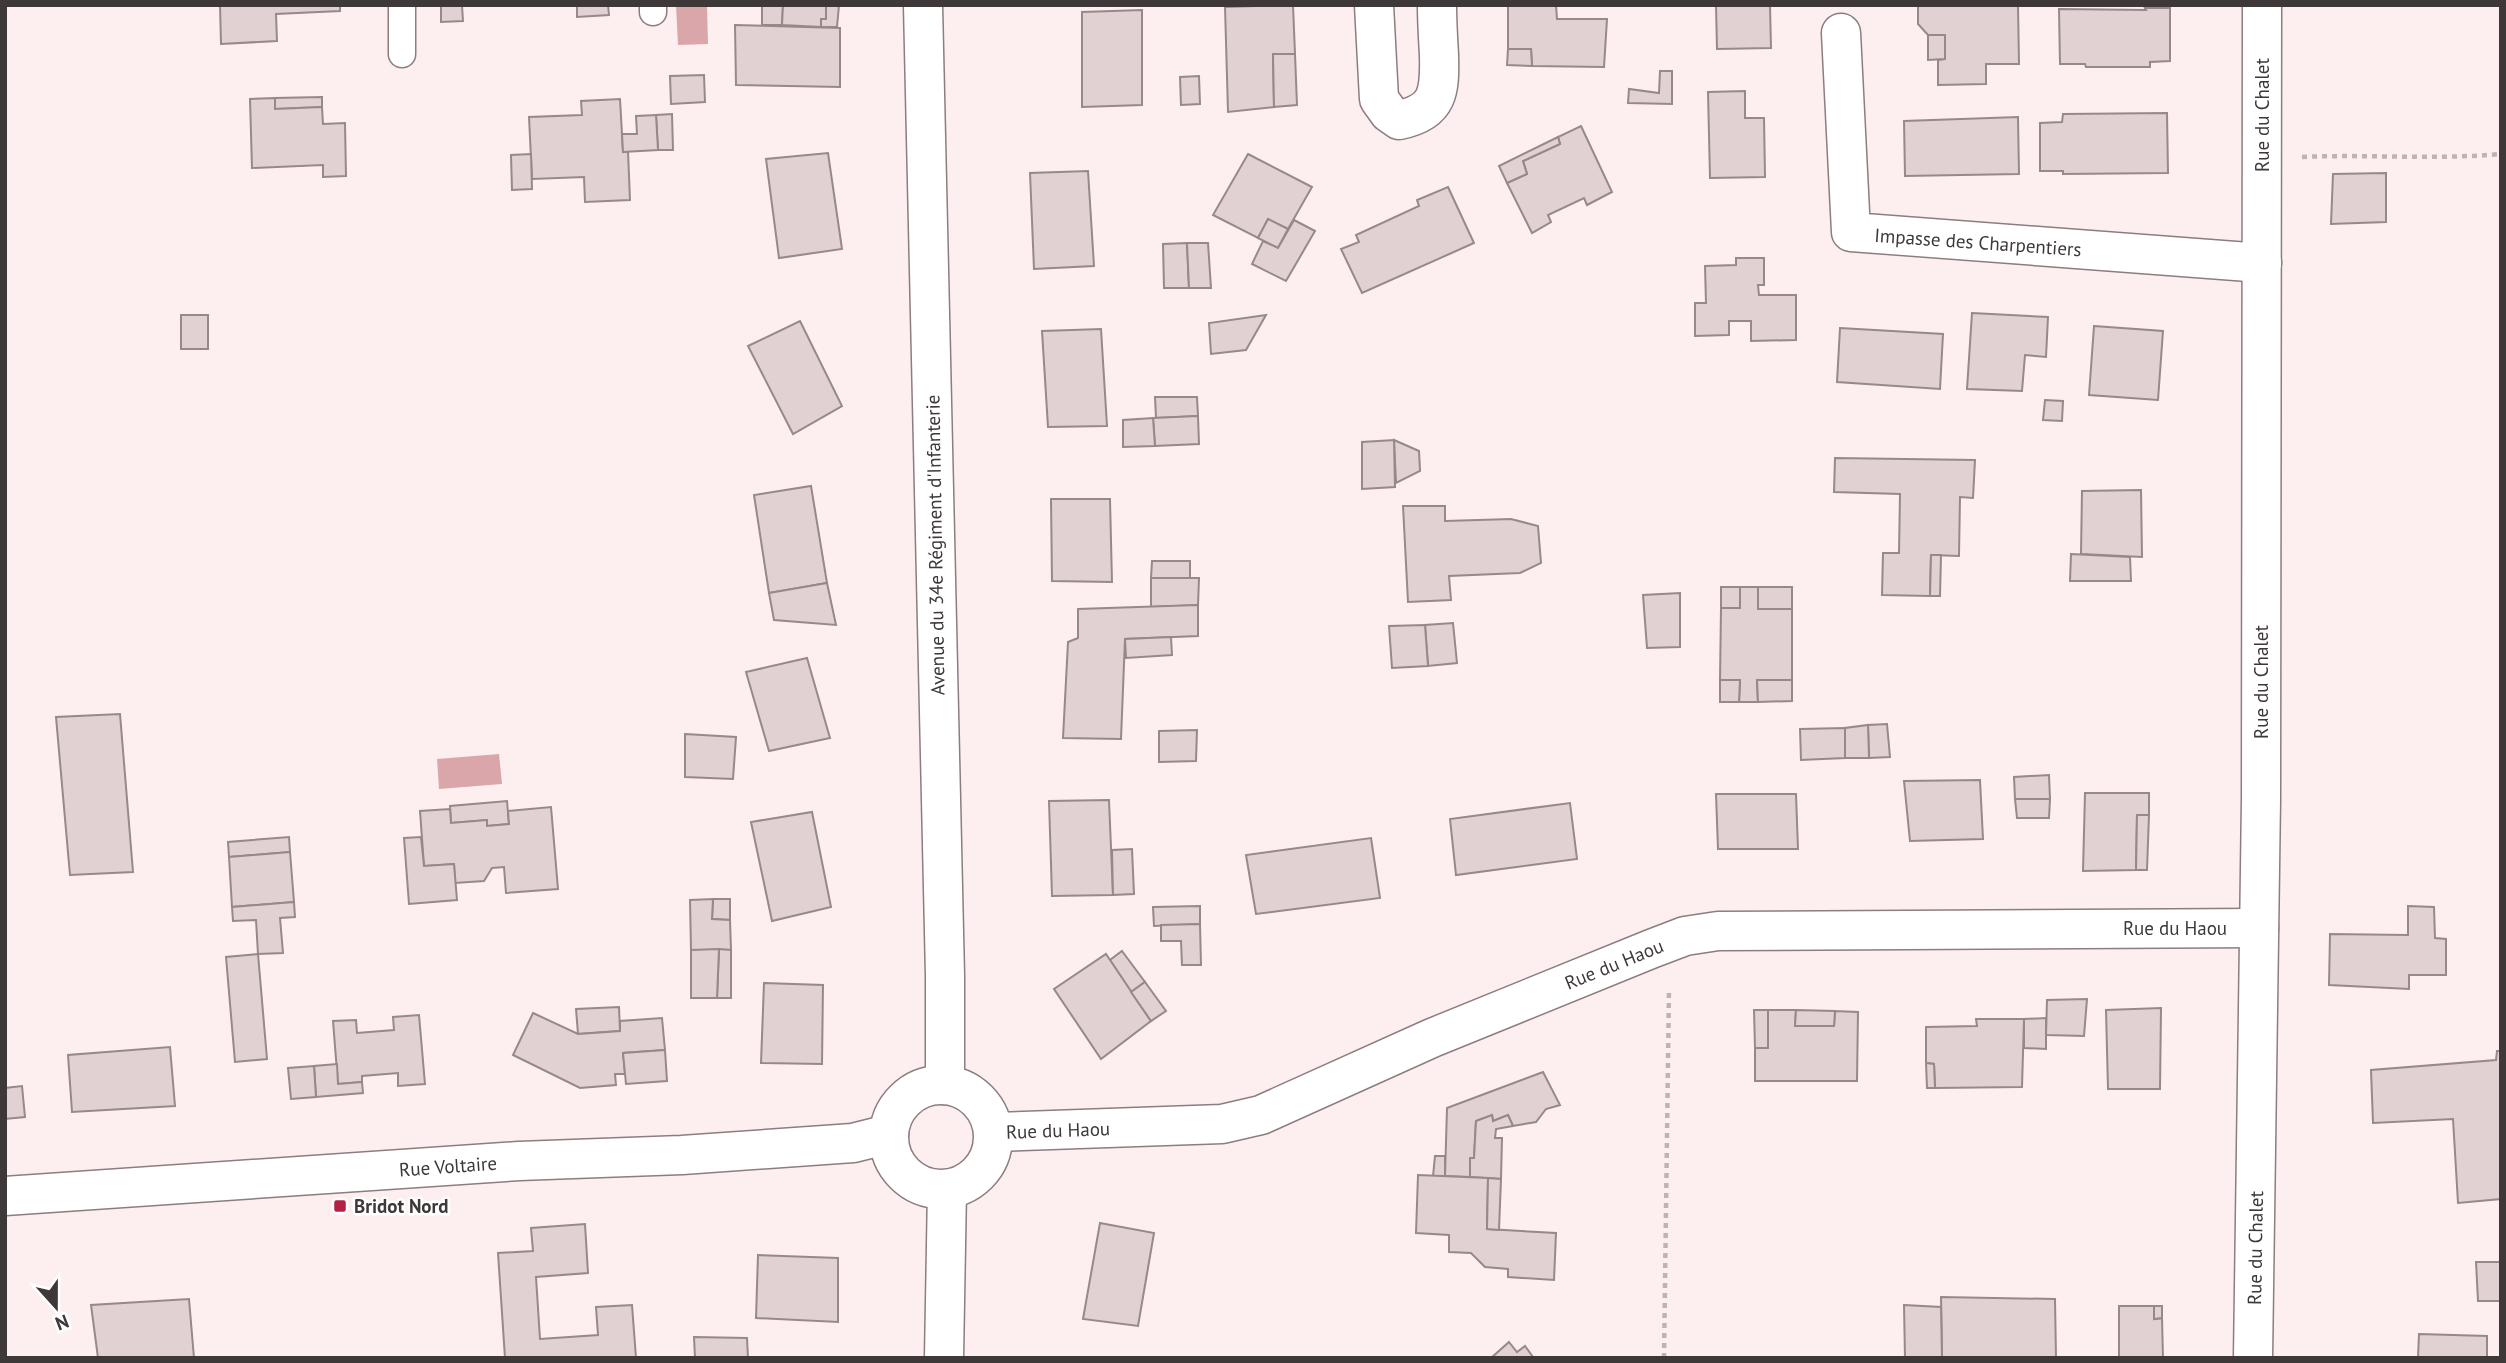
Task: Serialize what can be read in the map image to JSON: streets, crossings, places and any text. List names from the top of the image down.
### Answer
{
  "streets": {
    "street": [
      "Rue du Chalet",
      "Impasse des Charpentiers",
      "Avenue du 34e Régiment d'Infanterie",
      "Rue du Haou",
      "Rue Voltaire"
    ]
  },
  "crossings": [
    ["Rue du Chalet", "Impasse des Charpentiers"],
    ["Rue du Chalet", "Rue du Haou"],
    ["Avenue du 34e Régiment d'Infanterie", "Rue du Haou"],
    ["Avenue du 34e Régiment d'Infanterie", "Rue Voltaire"],
    ["Rue du Haou", "Rue Voltaire"]
  ],
  "places": {
    "transit": ["Bridot Nord"]
  },
  "north": "bottom"
}
